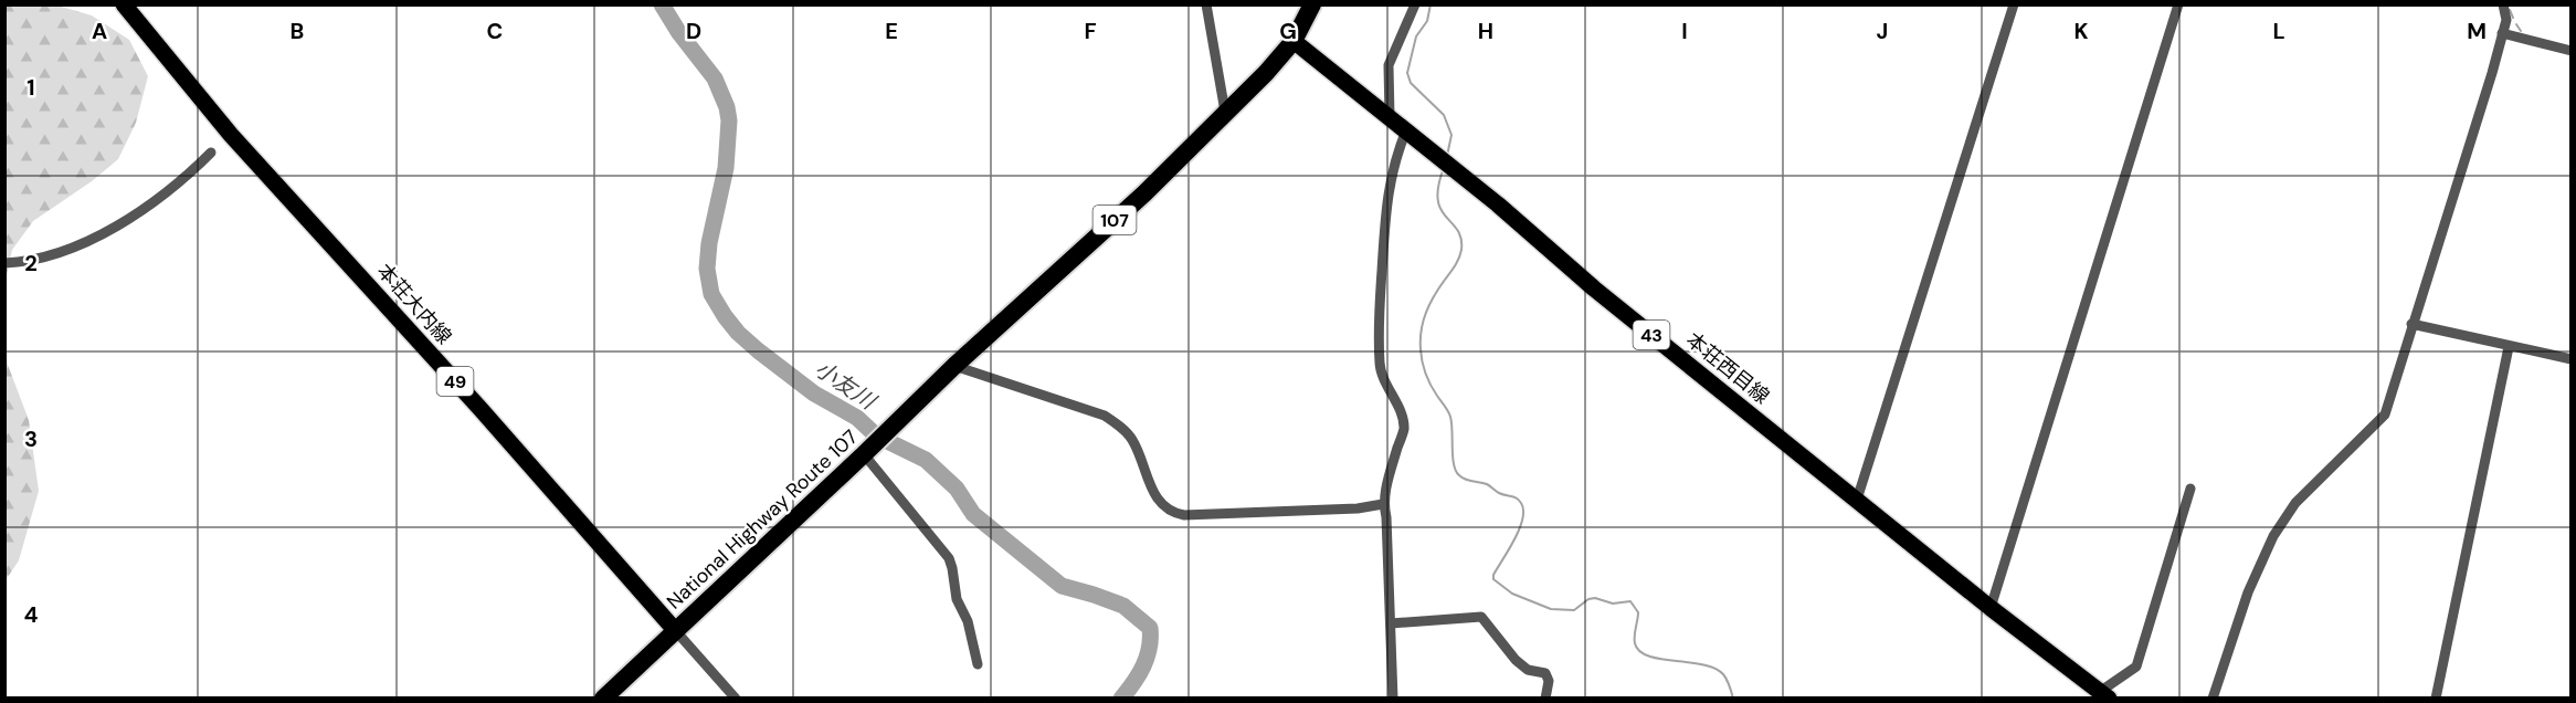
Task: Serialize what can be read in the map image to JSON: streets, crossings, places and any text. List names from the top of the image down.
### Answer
{
  "streets": {
    "highway": ["107", "National Highway Route 107"],
    "main road": [
      "本荘大内線",
      "43",
      "本荘西目線",
      "49"
    ]
  },
  "crossings": [
    ["本荘大内線", "National Highway Route 107"],
    ["本荘西目線", "National Highway Route 107"]
  ],
  "water": ["小友川"],
  "grid": {
    "columns": [
      "A",
      "B",
      "C",
      "D",
      "E",
      "F",
      "G",
      "H",
      "I",
      "J",
      "K",
      "L",
      "M"
    ],
    "rows": [
      "1",
      "2",
      "3",
      "4"
    ]
  }
}
